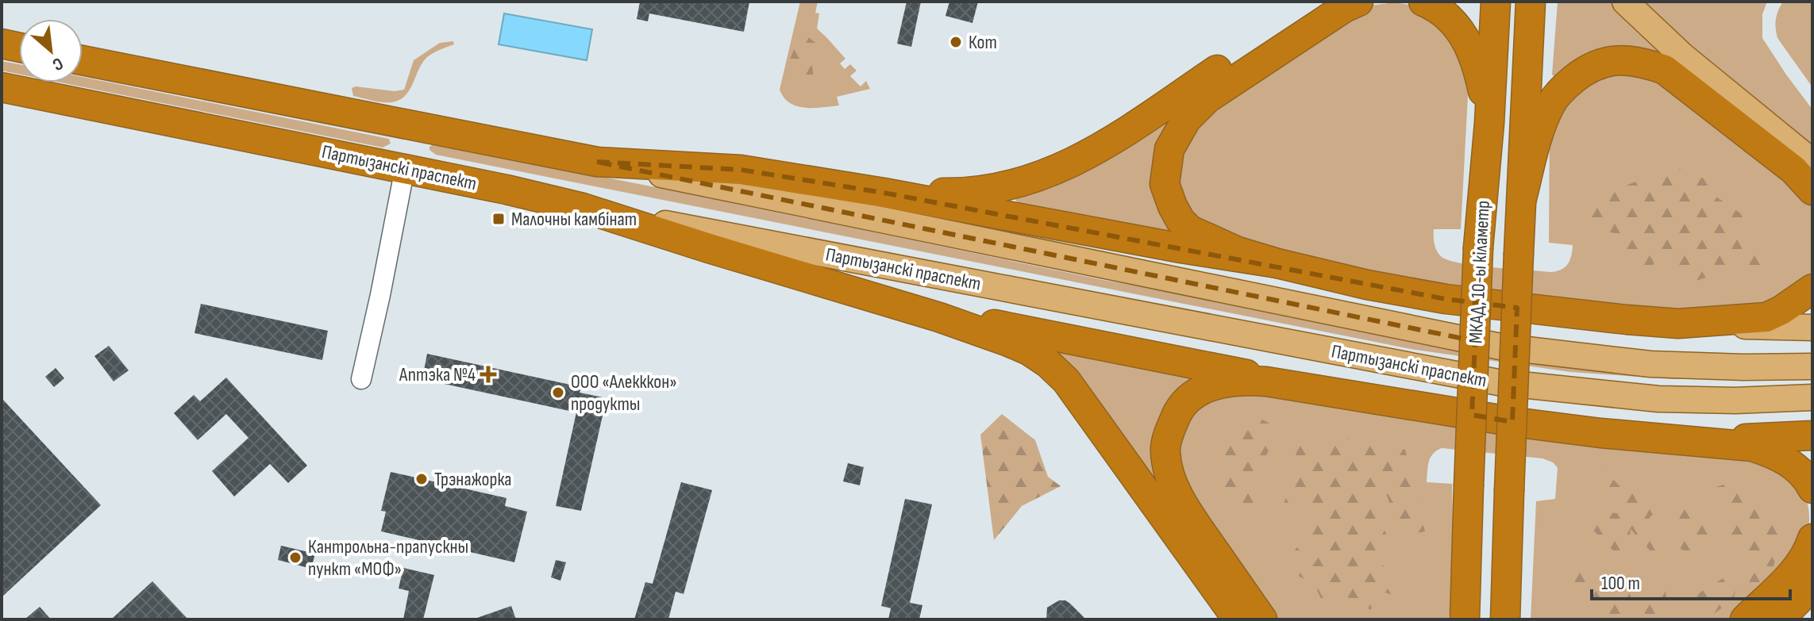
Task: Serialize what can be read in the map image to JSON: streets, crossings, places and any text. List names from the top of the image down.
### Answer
{
  "streets": {
    "highway": ["Партызанскі праспект", "МКАД, 10-ы кіламетр"]
  },
  "places": {
    "other": [
      "Кот",
      "ООО «Алекккон» продукты",
      "Трэнажорка",
      "Кантрольна-прапускны пункт «МОФ»"
    ],
    "transit": ["Малочны камбінат"],
    "health": ["Аптэка №4"]
  },
  "scale_bar": "100 m",
  "north": "bottom right"
}
